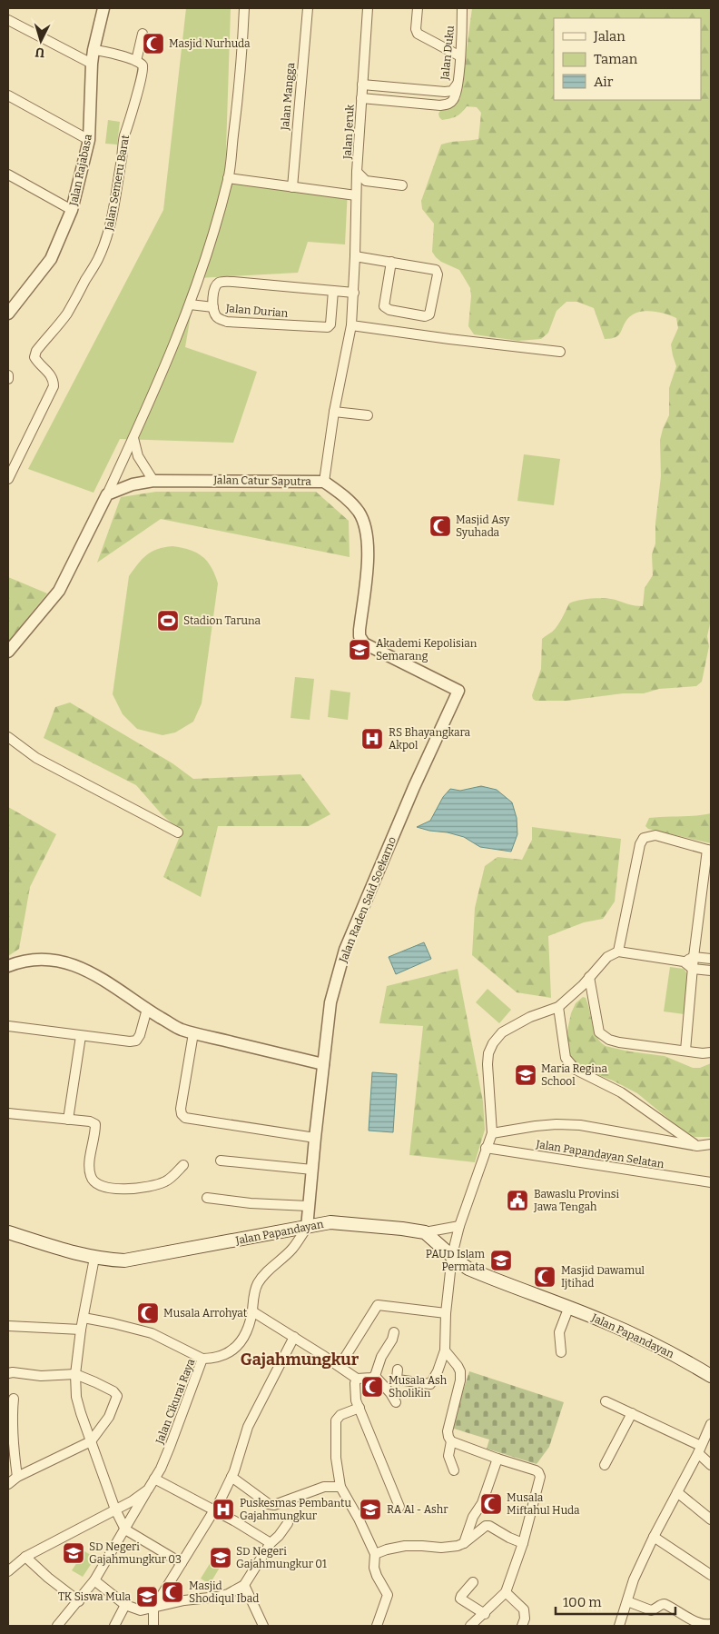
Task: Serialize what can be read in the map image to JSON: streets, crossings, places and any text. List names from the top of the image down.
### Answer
{
  "streets": {
    "main road": ["Jalan Papandayan"],
    "street": [
      "Jalan Duku",
      "Jalan Mangga",
      "Jalan Jeruk",
      "Jalan Rajabasa",
      "Jalan Semeru Barat",
      "Jalan Durian",
      "Jalan Catur Saputra",
      "Jalan Raden Said Soekarno",
      "Jalan Papandayan Selatan",
      "Jalan Cikurai Raya"
    ]
  },
  "crossings": [
    ["Jalan Duku", "Jalan Jeruk"],
    ["Jalan Jeruk", "Jalan Durian"],
    ["Jalan Jeruk", "Jalan Catur Saputra"],
    ["Jalan Catur Saputra", "Jalan Raden Said Soekarno"],
    ["Jalan Raden Said Soekarno", "Jalan Papandayan"],
    ["Jalan Raden Said Soekarno", "Jalan Cikurai Raya"],
    ["Jalan Papandayan", "Jalan Cikurai Raya"]
  ],
  "districts": ["Gajahmungkur"],
  "places": {
    "mosque": [
      "Masjid Nurhuda",
      "Masjid Asy Syuhada",
      "Masjid Dawamul Ijtihad",
      "Musala Arrohyat",
      "Musala Ash Sholikin",
      "Musala Miftahul Huda",
      "Masjid Shodiqul Ibad"
    ],
    "sports": ["Stadion Taruna"],
    "school or university": [
      "Akademi Kepolisian Semarang",
      "Maria Regina School",
      "PAUD Islam Permata",
      "RA Al - Ashr",
      "SD Negeri Gajahmungkur 03",
      "SD Negeri Gajahmungkur 01",
      "TK Siswa Mula"
    ],
    "hospital": ["RS Bhayangkara Akpol", "Puskesmas Pembantu Gajahmungkur"],
    "public building": ["Bawaslu Provinsi Jawa Tengah"]
  },
  "legend": ["Jalan", "Taman", "Air"],
  "scale_bar": "100 m",
  "north": "bottom"
}
